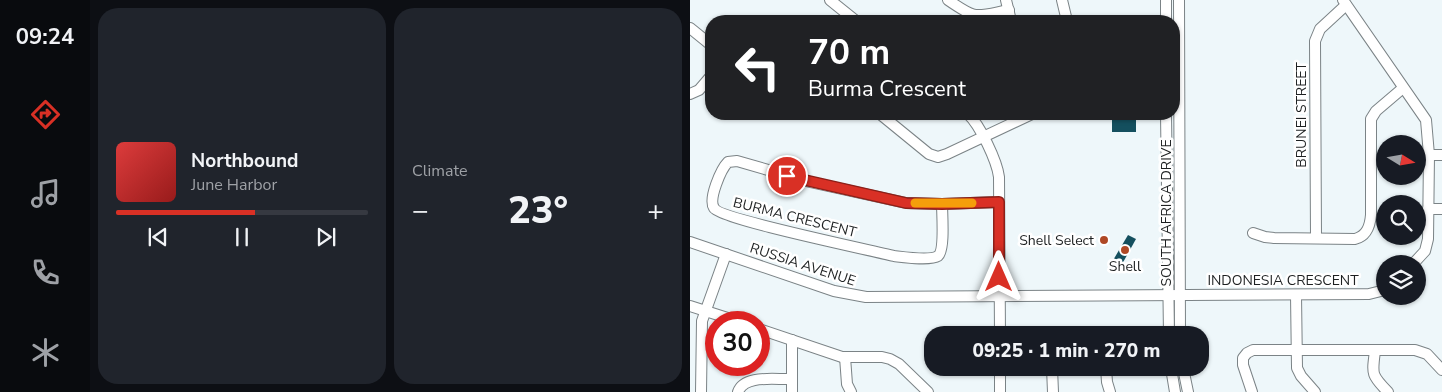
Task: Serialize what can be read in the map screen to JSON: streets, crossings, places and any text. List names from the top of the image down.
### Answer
{
  "streets": {
    "street": [
      "BRUNEI STREET",
      "SOUTH AFRICA DRIVE",
      "BURMA CRESCENT",
      "RUSSIA AVENUE",
      "INDONESIA CRESCENT"
    ]
  },
  "crossings": [
    ["SOUTH AFRICA DRIVE", "RUSSIA AVENUE"],
    ["SOUTH AFRICA DRIVE", "INDONESIA CRESCENT"],
    ["RUSSIA AVENUE", "INDONESIA CRESCENT"]
  ],
  "places": ["Shell Select", "Shell"],
  "north": "right",
  "page": {
    "tabs": "09:24",
    "tile": "Climate",
    "turn": ["70 m", "Burma Crescent"],
    "song": ["Northbound", "June Harbor"],
    "heat": ["−", "23°", "+"],
    "limit": "30",
    "trip": "09:25 · 1 min · 270 m"
  }
}
